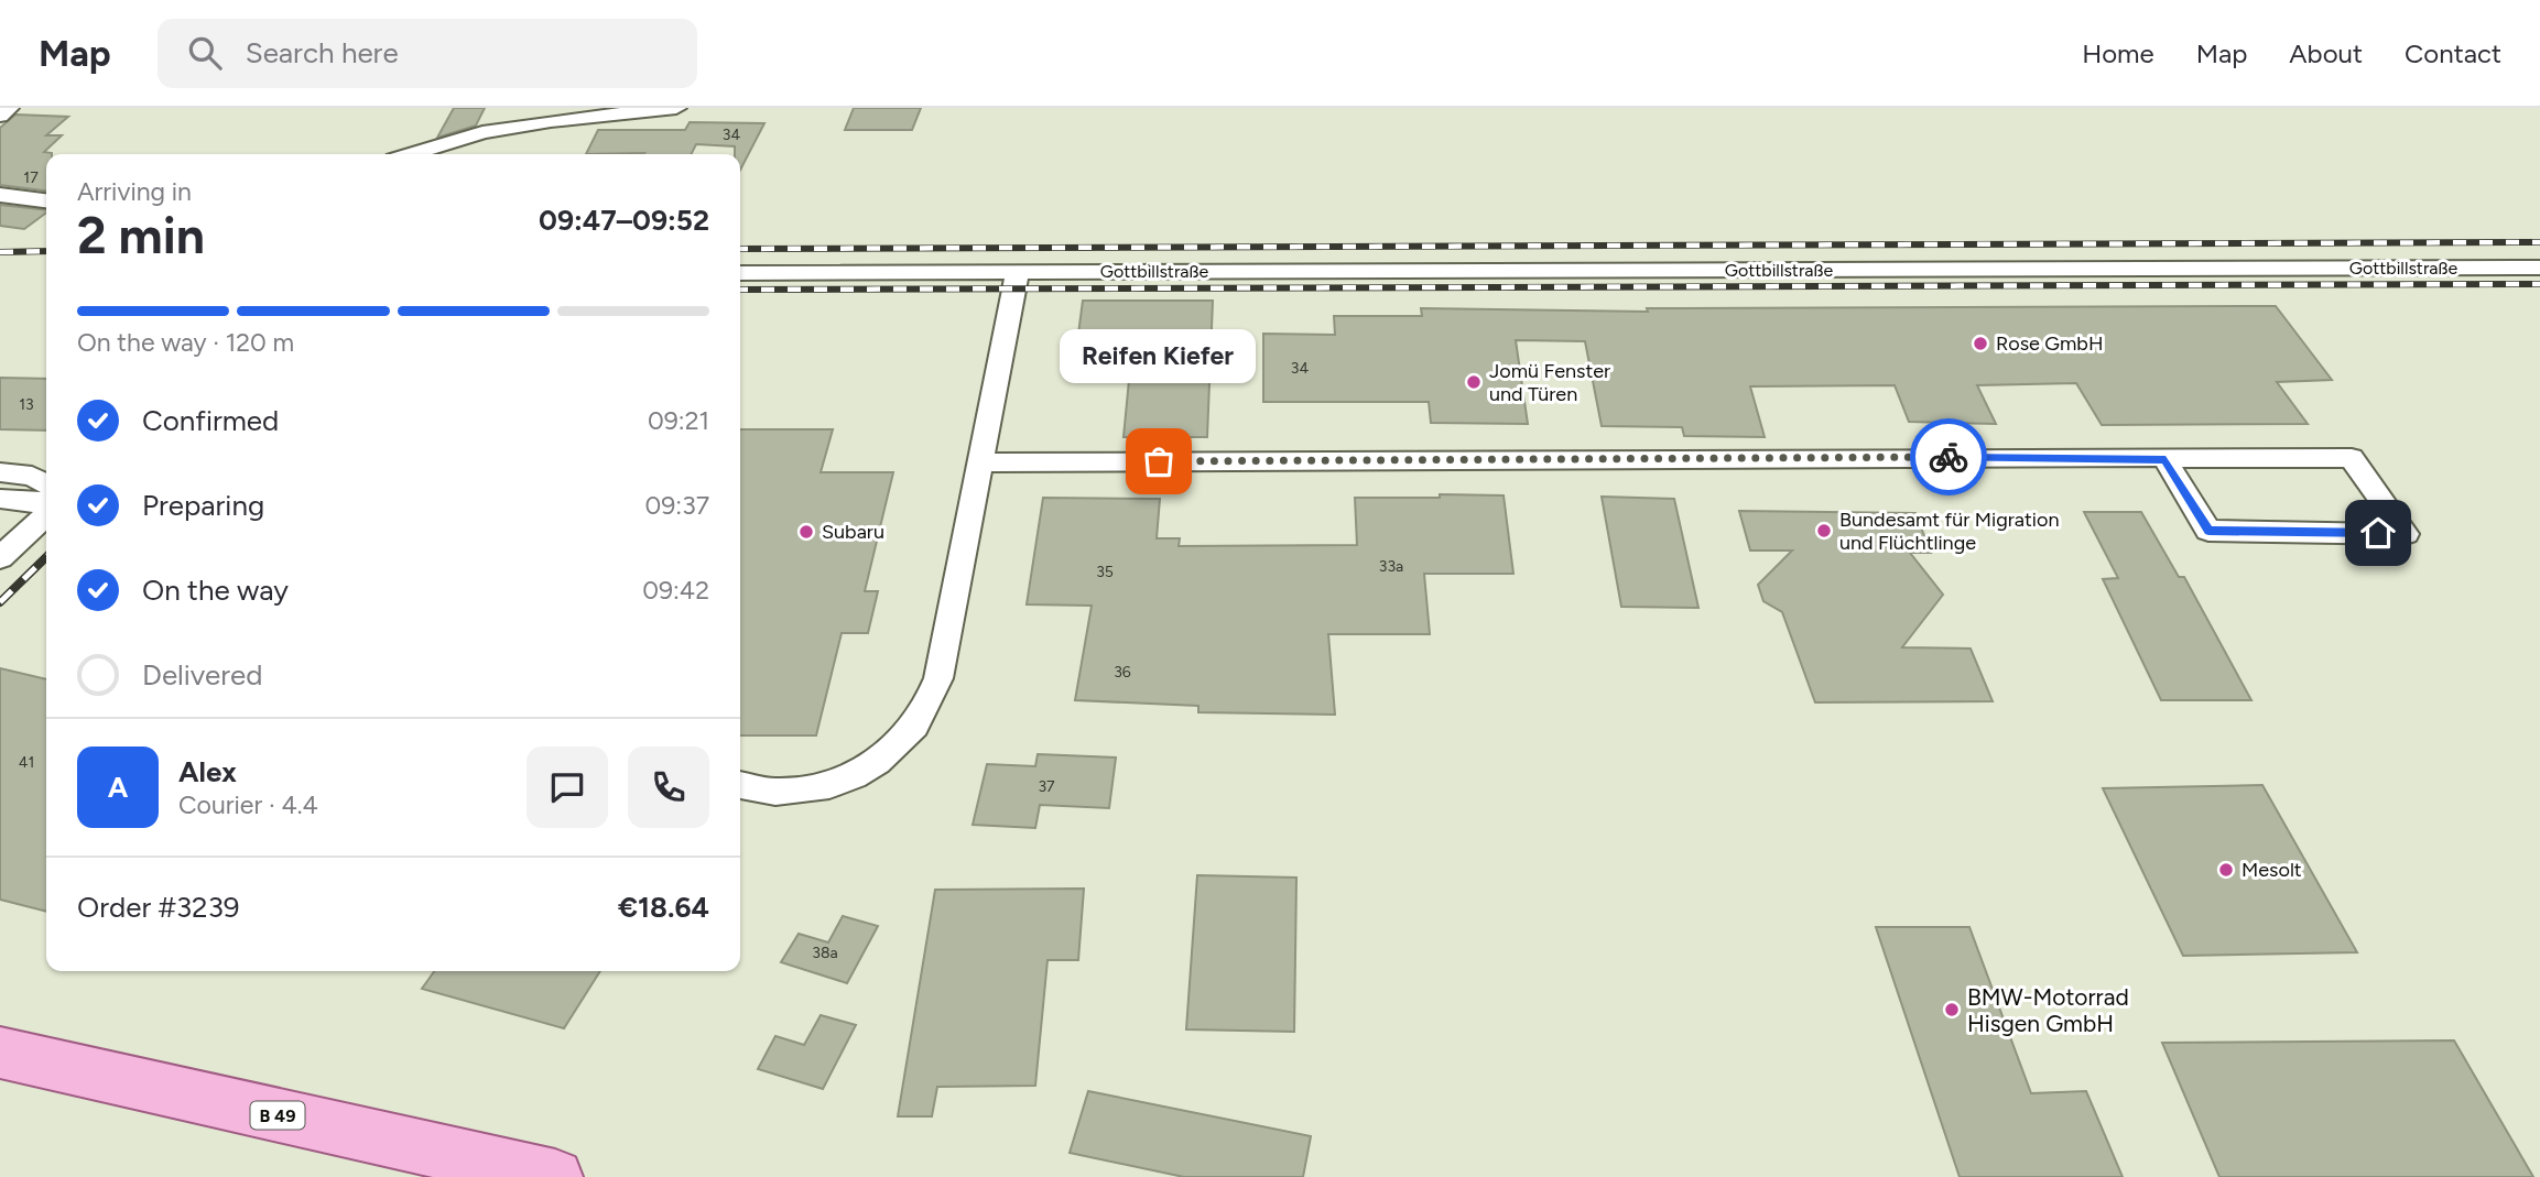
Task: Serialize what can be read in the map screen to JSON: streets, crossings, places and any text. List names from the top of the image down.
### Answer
{
  "streets": {
    "main road": ["B 49"],
    "street": ["Gottbillstraße"]
  },
  "places": [
    "Rose GmbH",
    "Jomü Fenster und Türen",
    "Reifen Kiefer",
    "Bundesamt für Migration und Flüchtlinge",
    "Subaru",
    "Mesolt",
    "BMW-Motorrad Hisgen GmbH"
  ],
  "house_numbers": [
    "34",
    "17",
    "34",
    "13",
    "33a",
    "35",
    "36",
    "41",
    "37",
    "38a"
  ],
  "page": {
    "header": "Map",
    "search": "Search here",
    "nav": [
      "Home",
      "Map",
      "About",
      "Contact"
    ],
    "heading": ["2 min", "Arriving in", "09:47–09:52"],
    "panel": [
      "Alex",
      "Courier · 4.4",
      "Order #3239",
      "€18.64"
    ],
    "bar": "On the way · 120 m",
    "bubble": "Reifen Kiefer",
    "list": [
      ["Confirmed", "09:21"],
      ["Preparing", "09:37"],
      ["On the way", "09:42"],
      "Delivered"
    ],
    "round": "A"
  }
}
